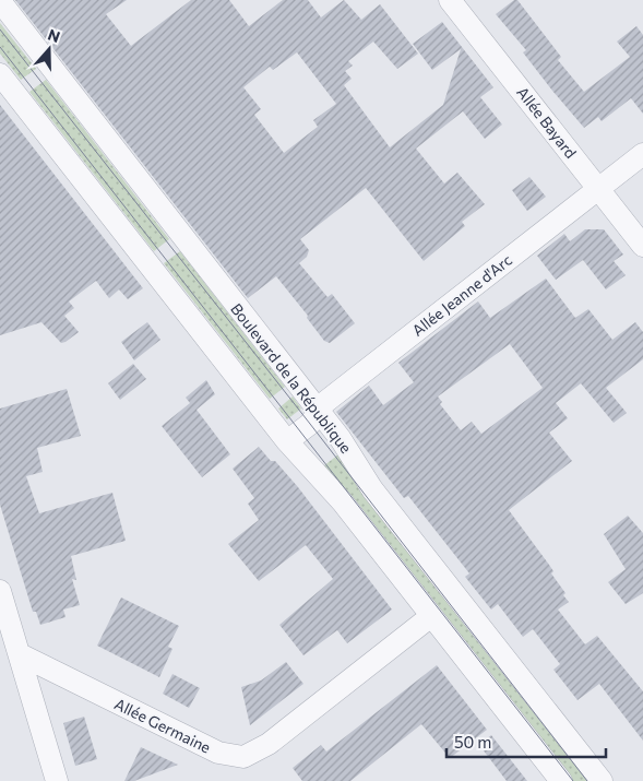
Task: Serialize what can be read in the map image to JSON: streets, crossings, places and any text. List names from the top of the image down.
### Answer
{
  "streets": {
    "street": [
      "Allée Bayard",
      "Allée Jeanne d'Arc",
      "Boulevard de la République",
      "Allée Germaine"
    ]
  },
  "crossings": [
    ["Allée Bayard", "Allée Jeanne d'Arc"],
    ["Allée Jeanne d'Arc", "Boulevard de la République"]
  ],
  "scale_bar": "50 m",
  "north": "top"
}
